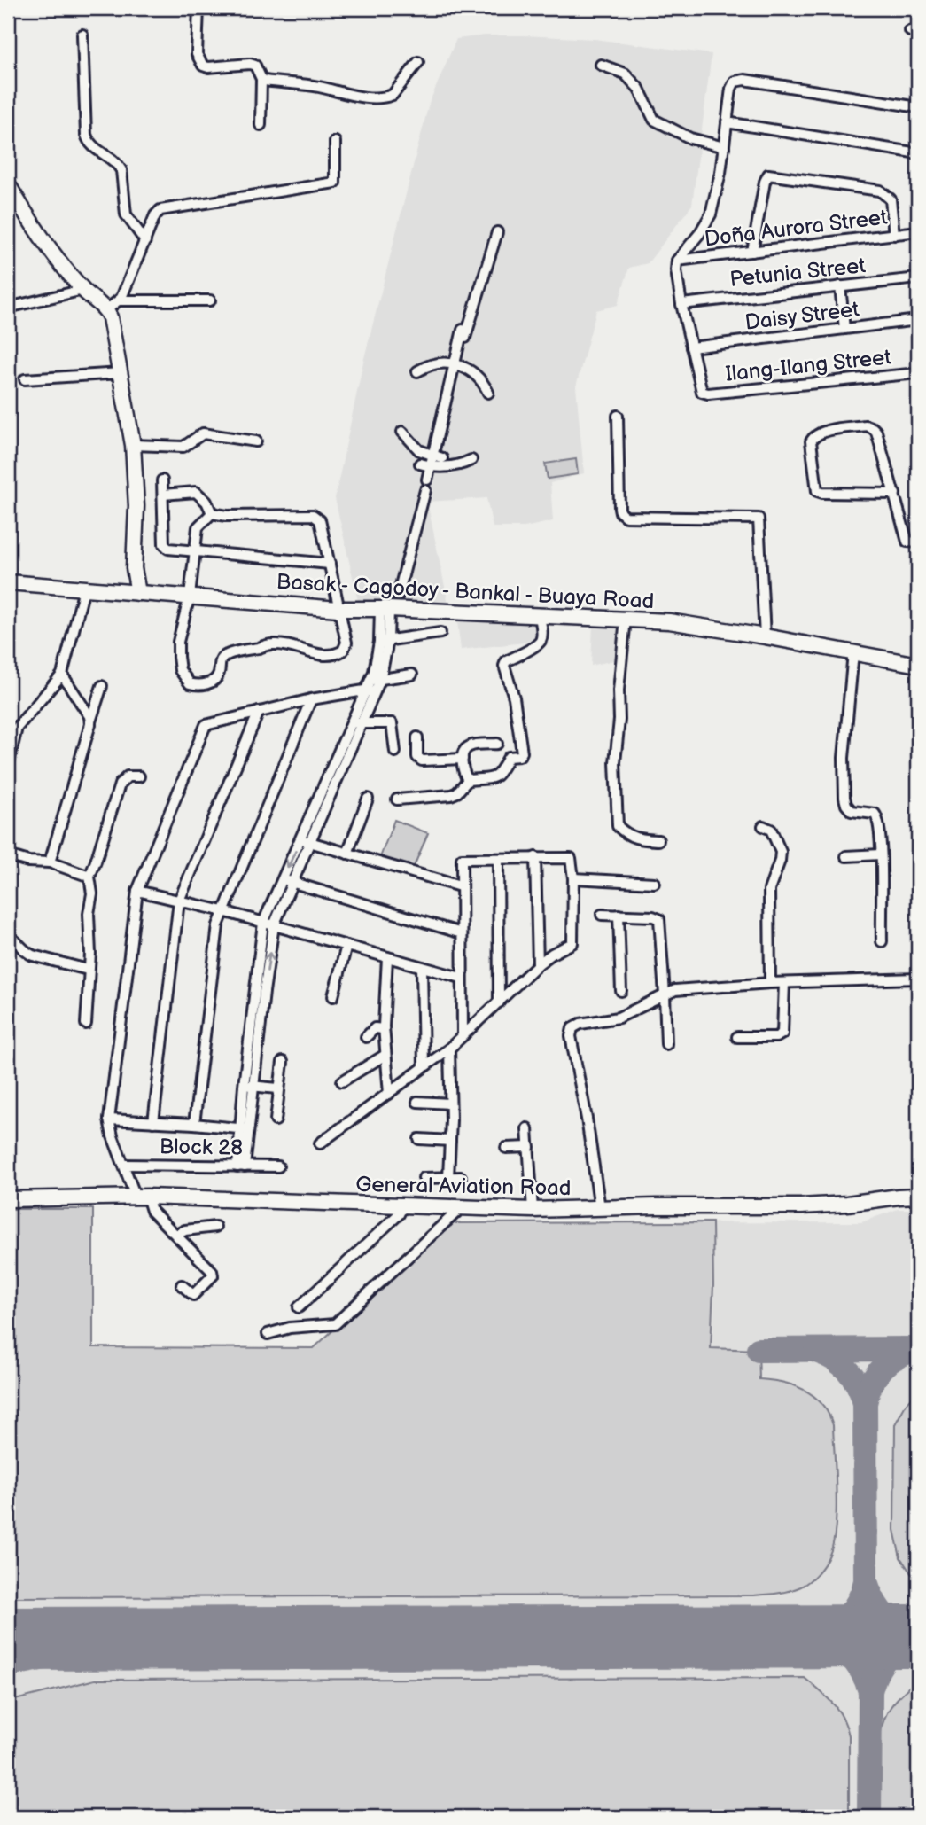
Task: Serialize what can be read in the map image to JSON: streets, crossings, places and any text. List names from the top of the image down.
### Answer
{
  "streets": {
    "street": [
      "Doña Aurora Street",
      "Petunia Street",
      "Daisy Street",
      "Ilang-Ilang Street",
      "Basak - Cagodoy - Bankal - Buaya Road",
      "Block 28",
      "General Aviation Road"
    ]
  },
  "crossings": [
    ["Daisy Street", "Ilang-Ilang Street"]
  ]
}
